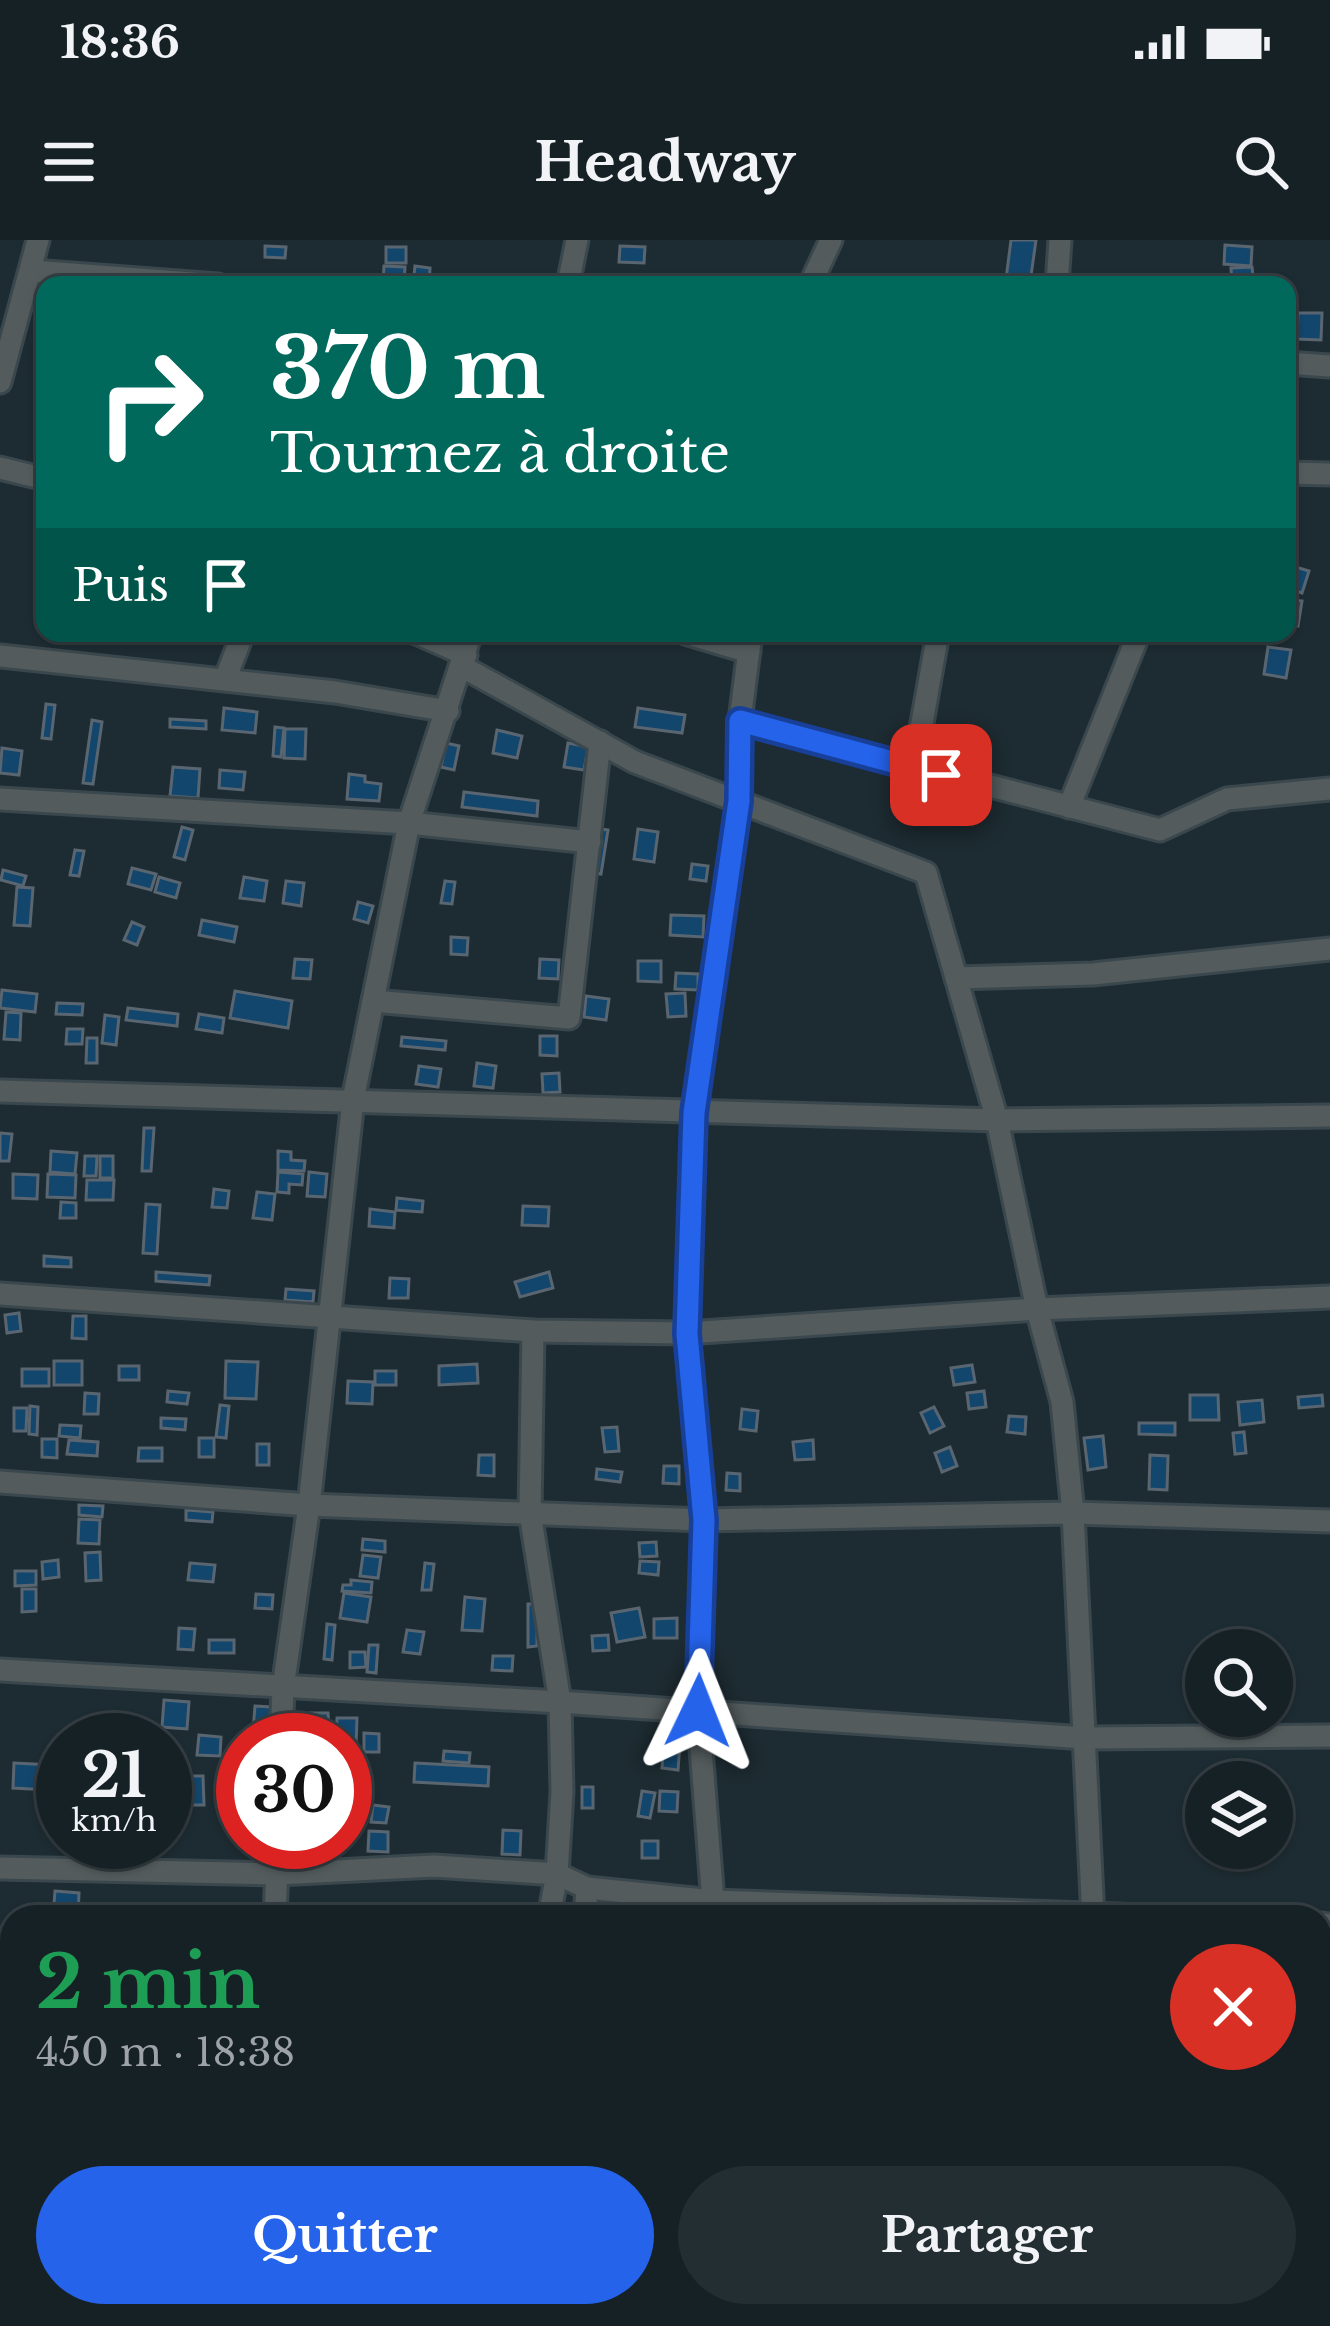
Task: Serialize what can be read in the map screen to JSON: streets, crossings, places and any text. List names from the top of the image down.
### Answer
{
  "page": {
    "status": "18:36",
    "header": "Headway",
    "turn": ["370 m", "Tournez à droite"],
    "then": "Puis",
    "speed": "21 km/h",
    "limit": "30",
    "heading": ["2 min", "450 m · 18:38"],
    "buttons": ["Quitter", "Partager"]
  }
}
